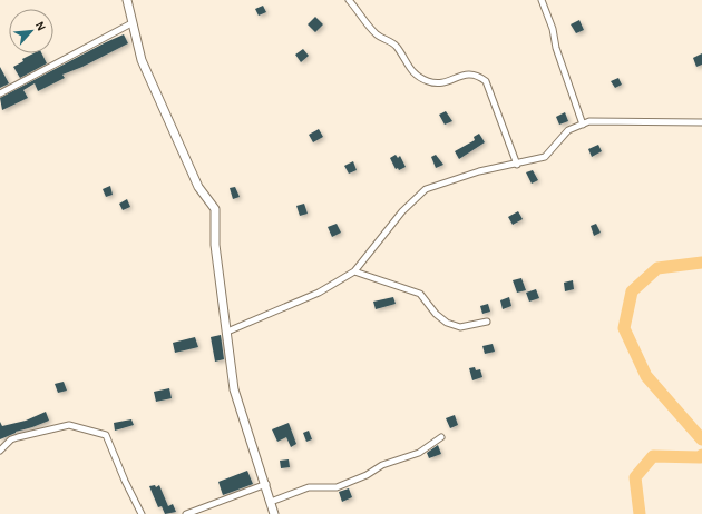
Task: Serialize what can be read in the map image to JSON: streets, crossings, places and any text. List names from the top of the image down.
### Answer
{
  "north": "top right"
}
